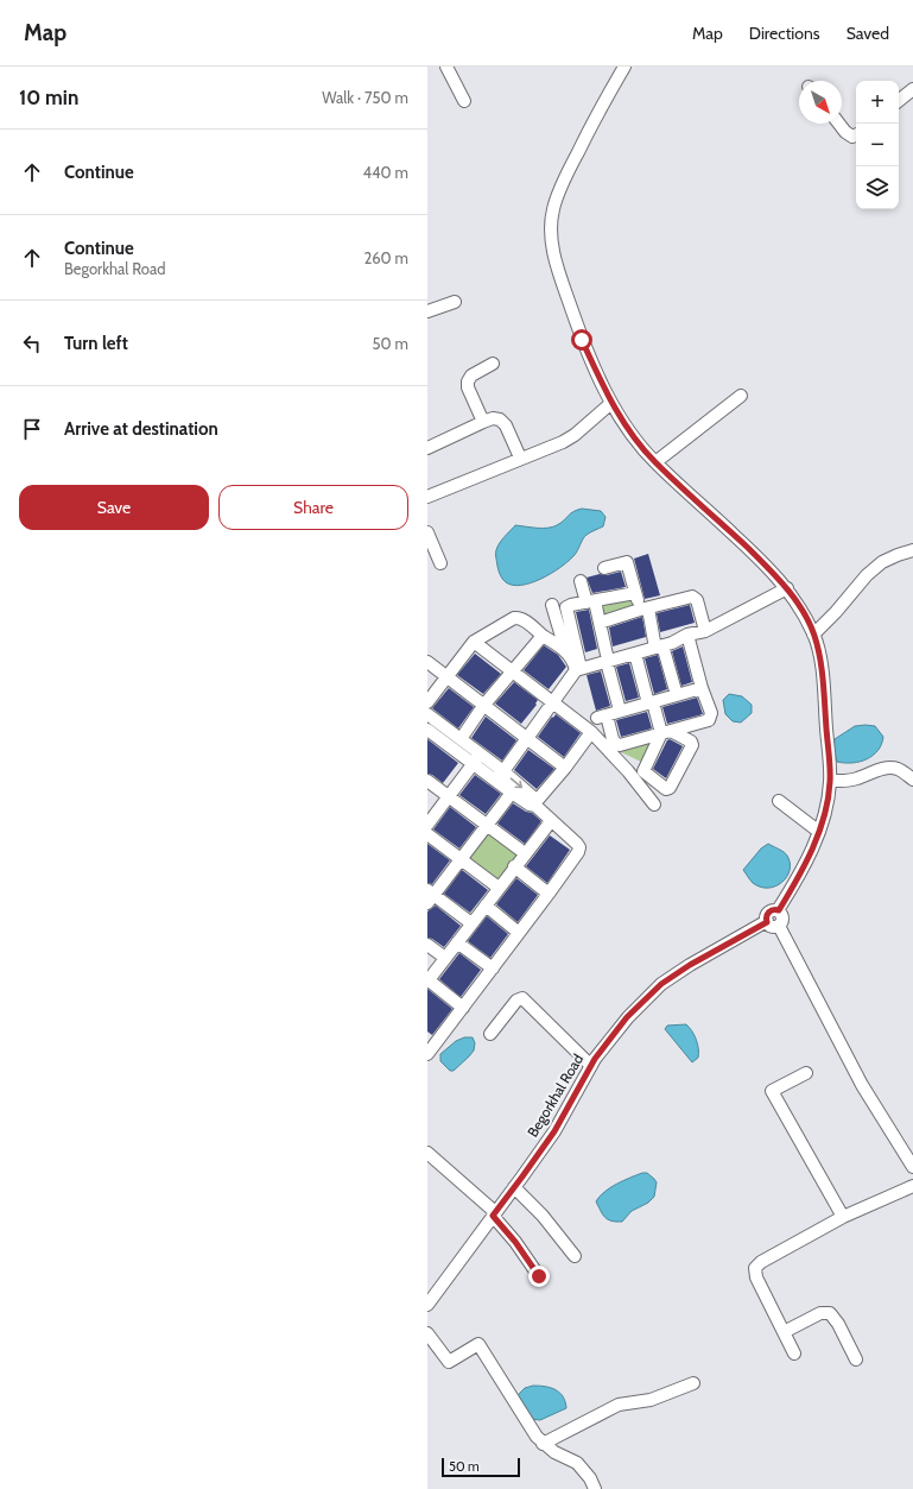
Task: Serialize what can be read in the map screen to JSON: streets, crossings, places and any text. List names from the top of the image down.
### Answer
{
  "streets": {
    "street": ["Begorkhal Road"]
  },
  "scale_bar": "50 m",
  "north": "bottom right",
  "page": {
    "header": "Map",
    "nav": ["Map", "Directions", "Saved"],
    "heading": ["10 min", "Walk · 750 m"],
    "map_buttons": ["+", "−"],
    "list": [
      ["Continue", "440 m"],
      ["Continue", "Begorkhal Road", "260 m"],
      ["Turn left", "50 m"],
      "Arrive at destination"
    ],
    "buttons": ["Save", "Share"],
    "scale": "50 m"
  }
}
